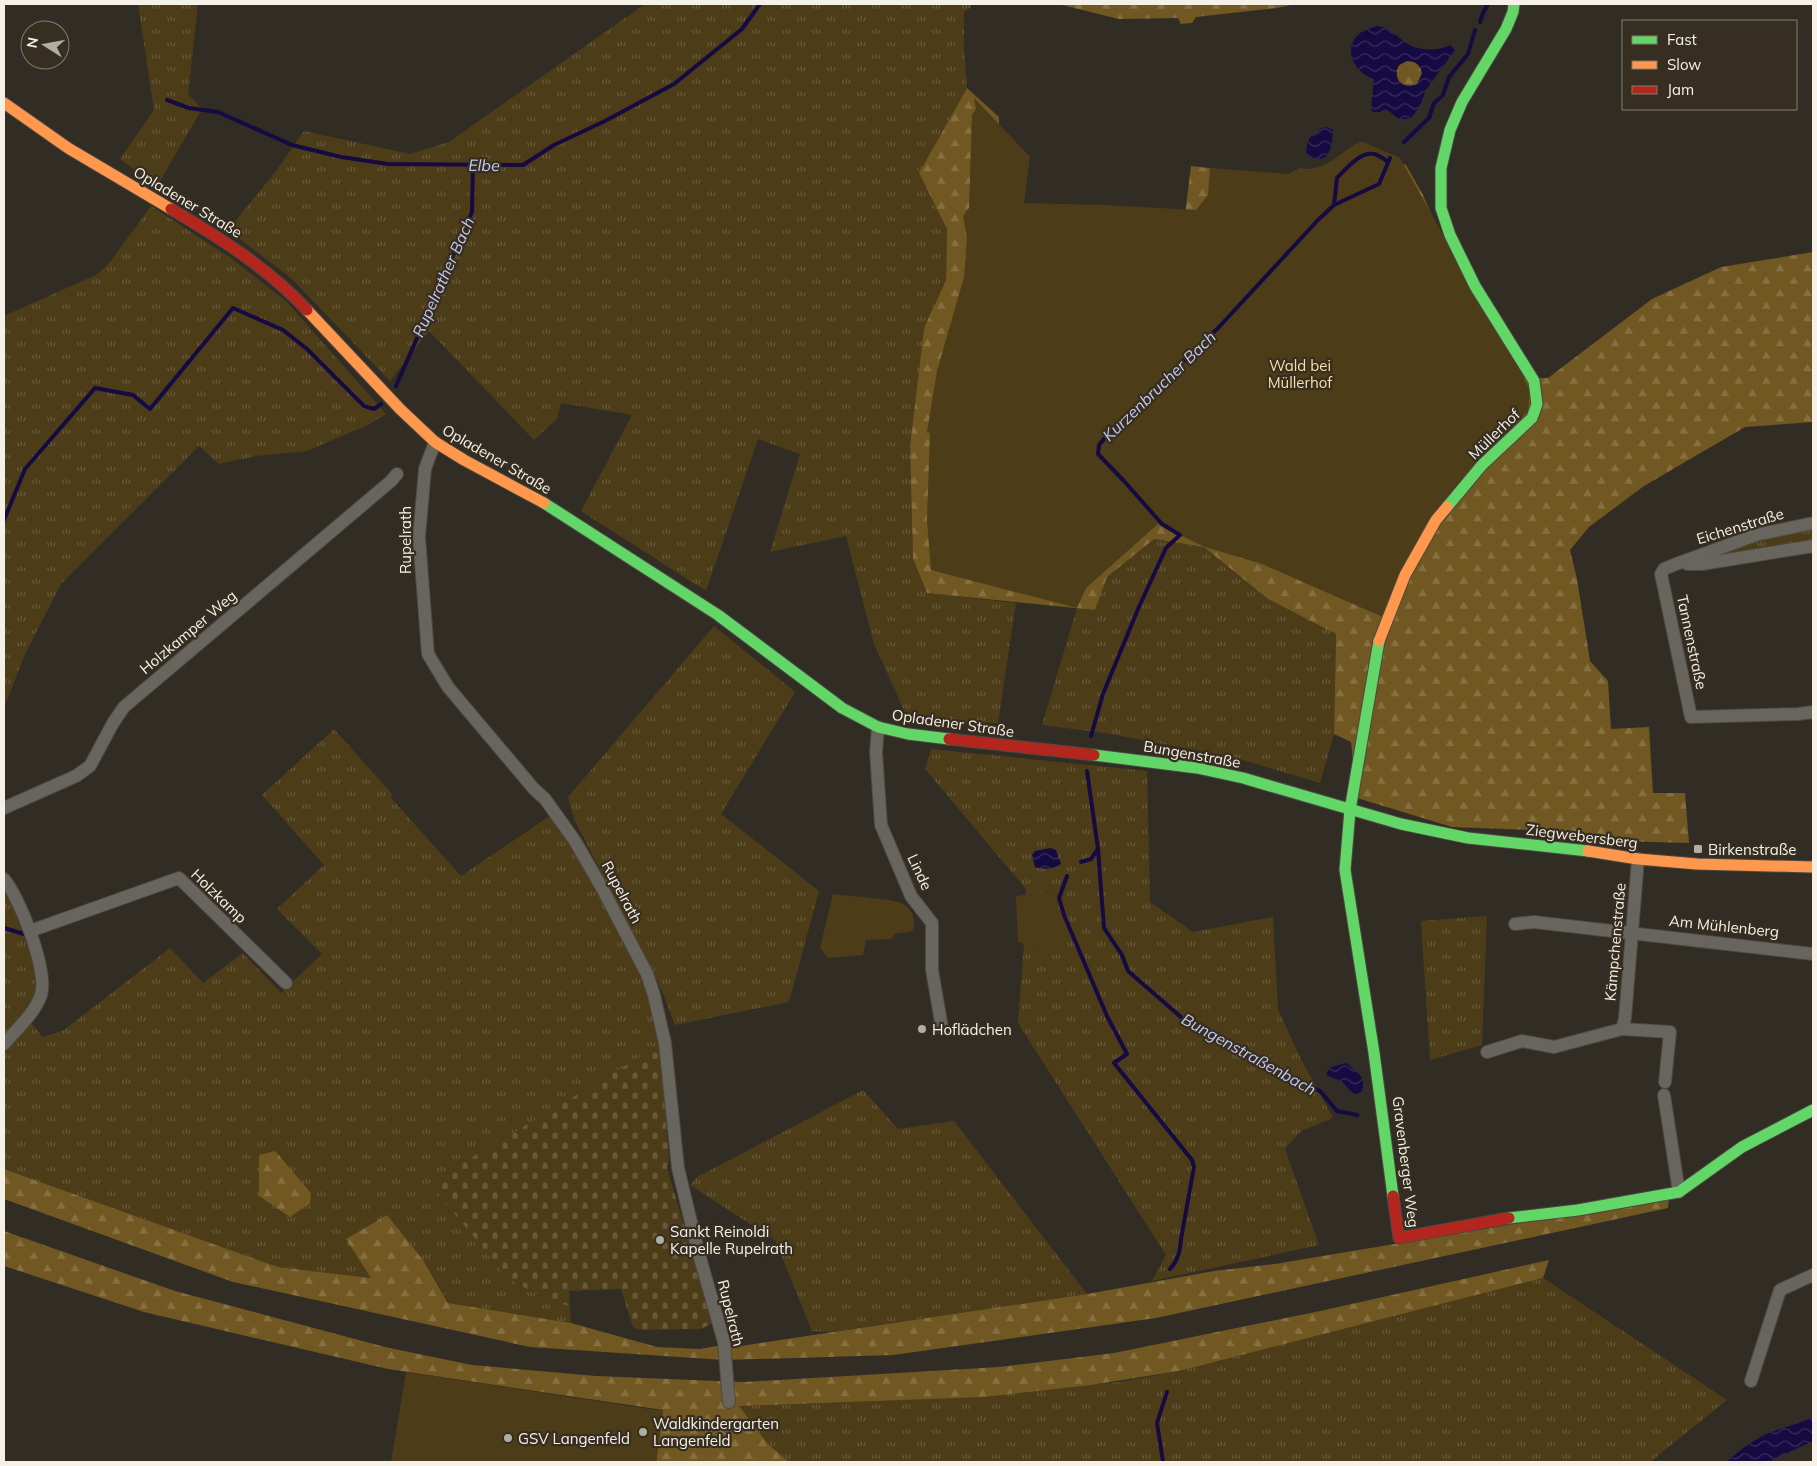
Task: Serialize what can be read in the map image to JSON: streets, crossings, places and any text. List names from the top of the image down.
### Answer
{
  "streets": {
    "main road": [
      "Opladener Straße",
      "Müllerhof",
      "Bungenstraße",
      "Ziegwebersberg",
      "Gravenberger Weg"
    ],
    "street": [
      "Eichenstraße",
      "Rupelrath",
      "Holzkamper Weg",
      "Tannenstraße",
      "Linde",
      "Holzkamp",
      "Am Mühlenberg",
      "Kämpchenstraße"
    ]
  },
  "crossings": [
    ["Opladener Straße", "Rupelrath"],
    ["Opladener Straße", "Bungenstraße"],
    ["Opladener Straße", "Linde"],
    ["Müllerhof", "Bungenstraße"],
    ["Müllerhof", "Ziegwebersberg"],
    ["Müllerhof", "Gravenberger Weg"],
    ["Eichenstraße", "Tannenstraße"],
    ["Bungenstraße", "Ziegwebersberg"],
    ["Bungenstraße", "Gravenberger Weg"],
    ["Ziegwebersberg", "Kämpchenstraße"],
    ["Ziegwebersberg", "Gravenberger Weg"],
    ["Am Mühlenberg", "Kämpchenstraße"]
  ],
  "water": [
    "Elbe",
    "Rupelrather Bach",
    "Kurzenbrucher Bach",
    "Bungenstraßenbach"
  ],
  "parks": ["Wald bei Müllerhof"],
  "places": {
    "transit": ["Birkenstraße"],
    "other": [
      "Hoflädchen",
      "Sankt Reinoldi Kapelle Rupelrath",
      "Waldkindergarten Langenfeld",
      "GSV Langenfeld"
    ]
  },
  "legend": ["Fast", "Slow", "Jam"],
  "north": "left"
}
